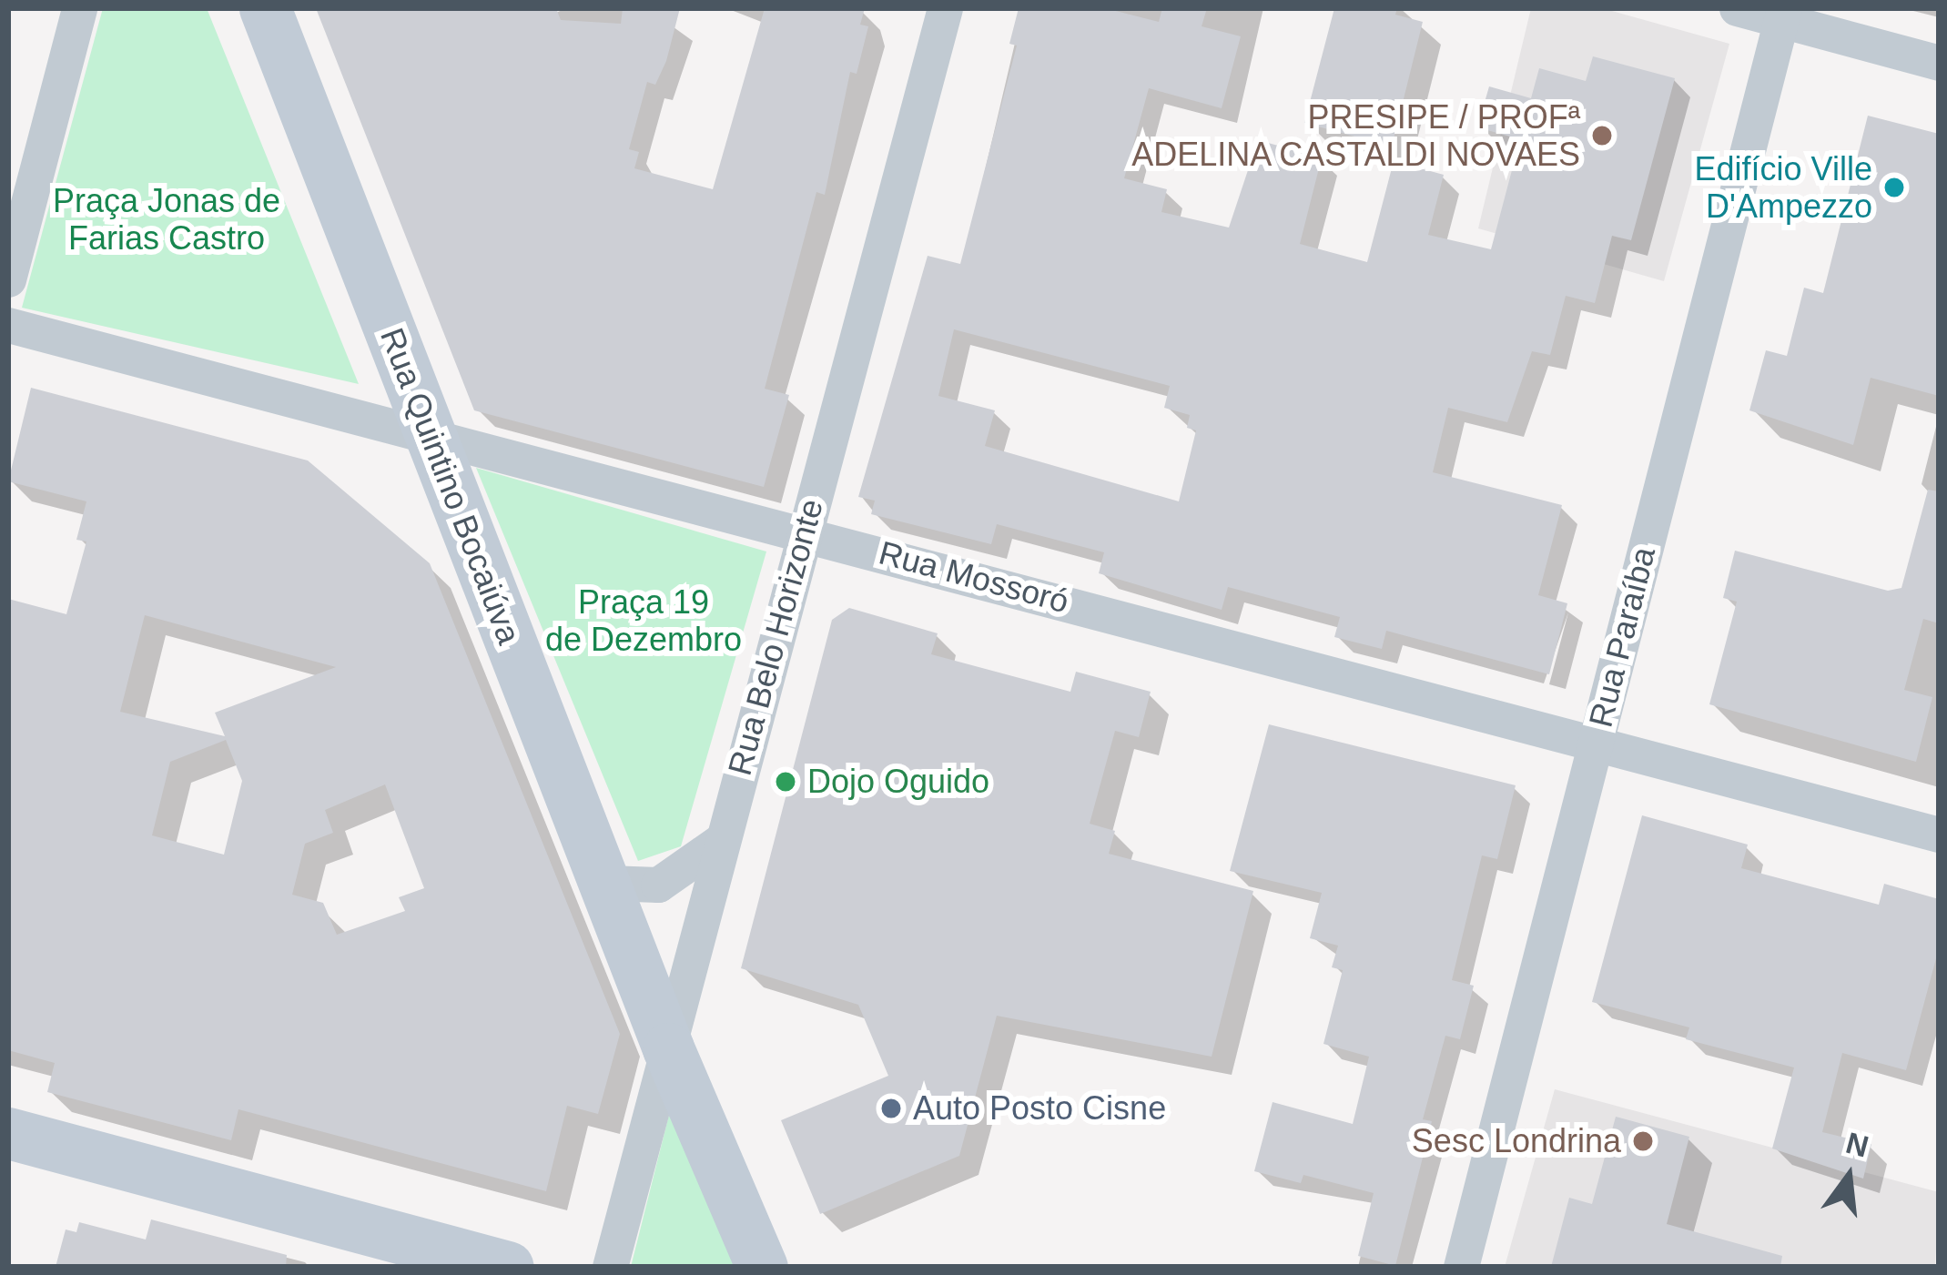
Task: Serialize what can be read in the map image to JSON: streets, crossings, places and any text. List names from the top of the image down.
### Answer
{
  "streets": {
    "street": [
      "Rua Quintino Bocaiúva",
      "Rua Mossoró",
      "Rua Belo Horizonte",
      "Rua Paraíba"
    ]
  },
  "crossings": [
    ["Rua Quintino Bocaiúva", "Rua Mossoró"],
    ["Rua Quintino Bocaiúva", "Rua Belo Horizonte"],
    ["Rua Mossoró", "Rua Belo Horizonte"],
    ["Rua Mossoró", "Rua Paraíba"]
  ],
  "parks": ["Praça Jonas de Farias Castro", "Praça 19 de Dezembro"],
  "places": [
    "PRESIPE / PROFª ADELINA CASTALDI NOVAES",
    "Edifício Ville D'Ampezzo",
    "Dojo Oguido",
    "Auto Posto Cisne",
    "Sesc Londrina"
  ],
  "north": "top"
}
